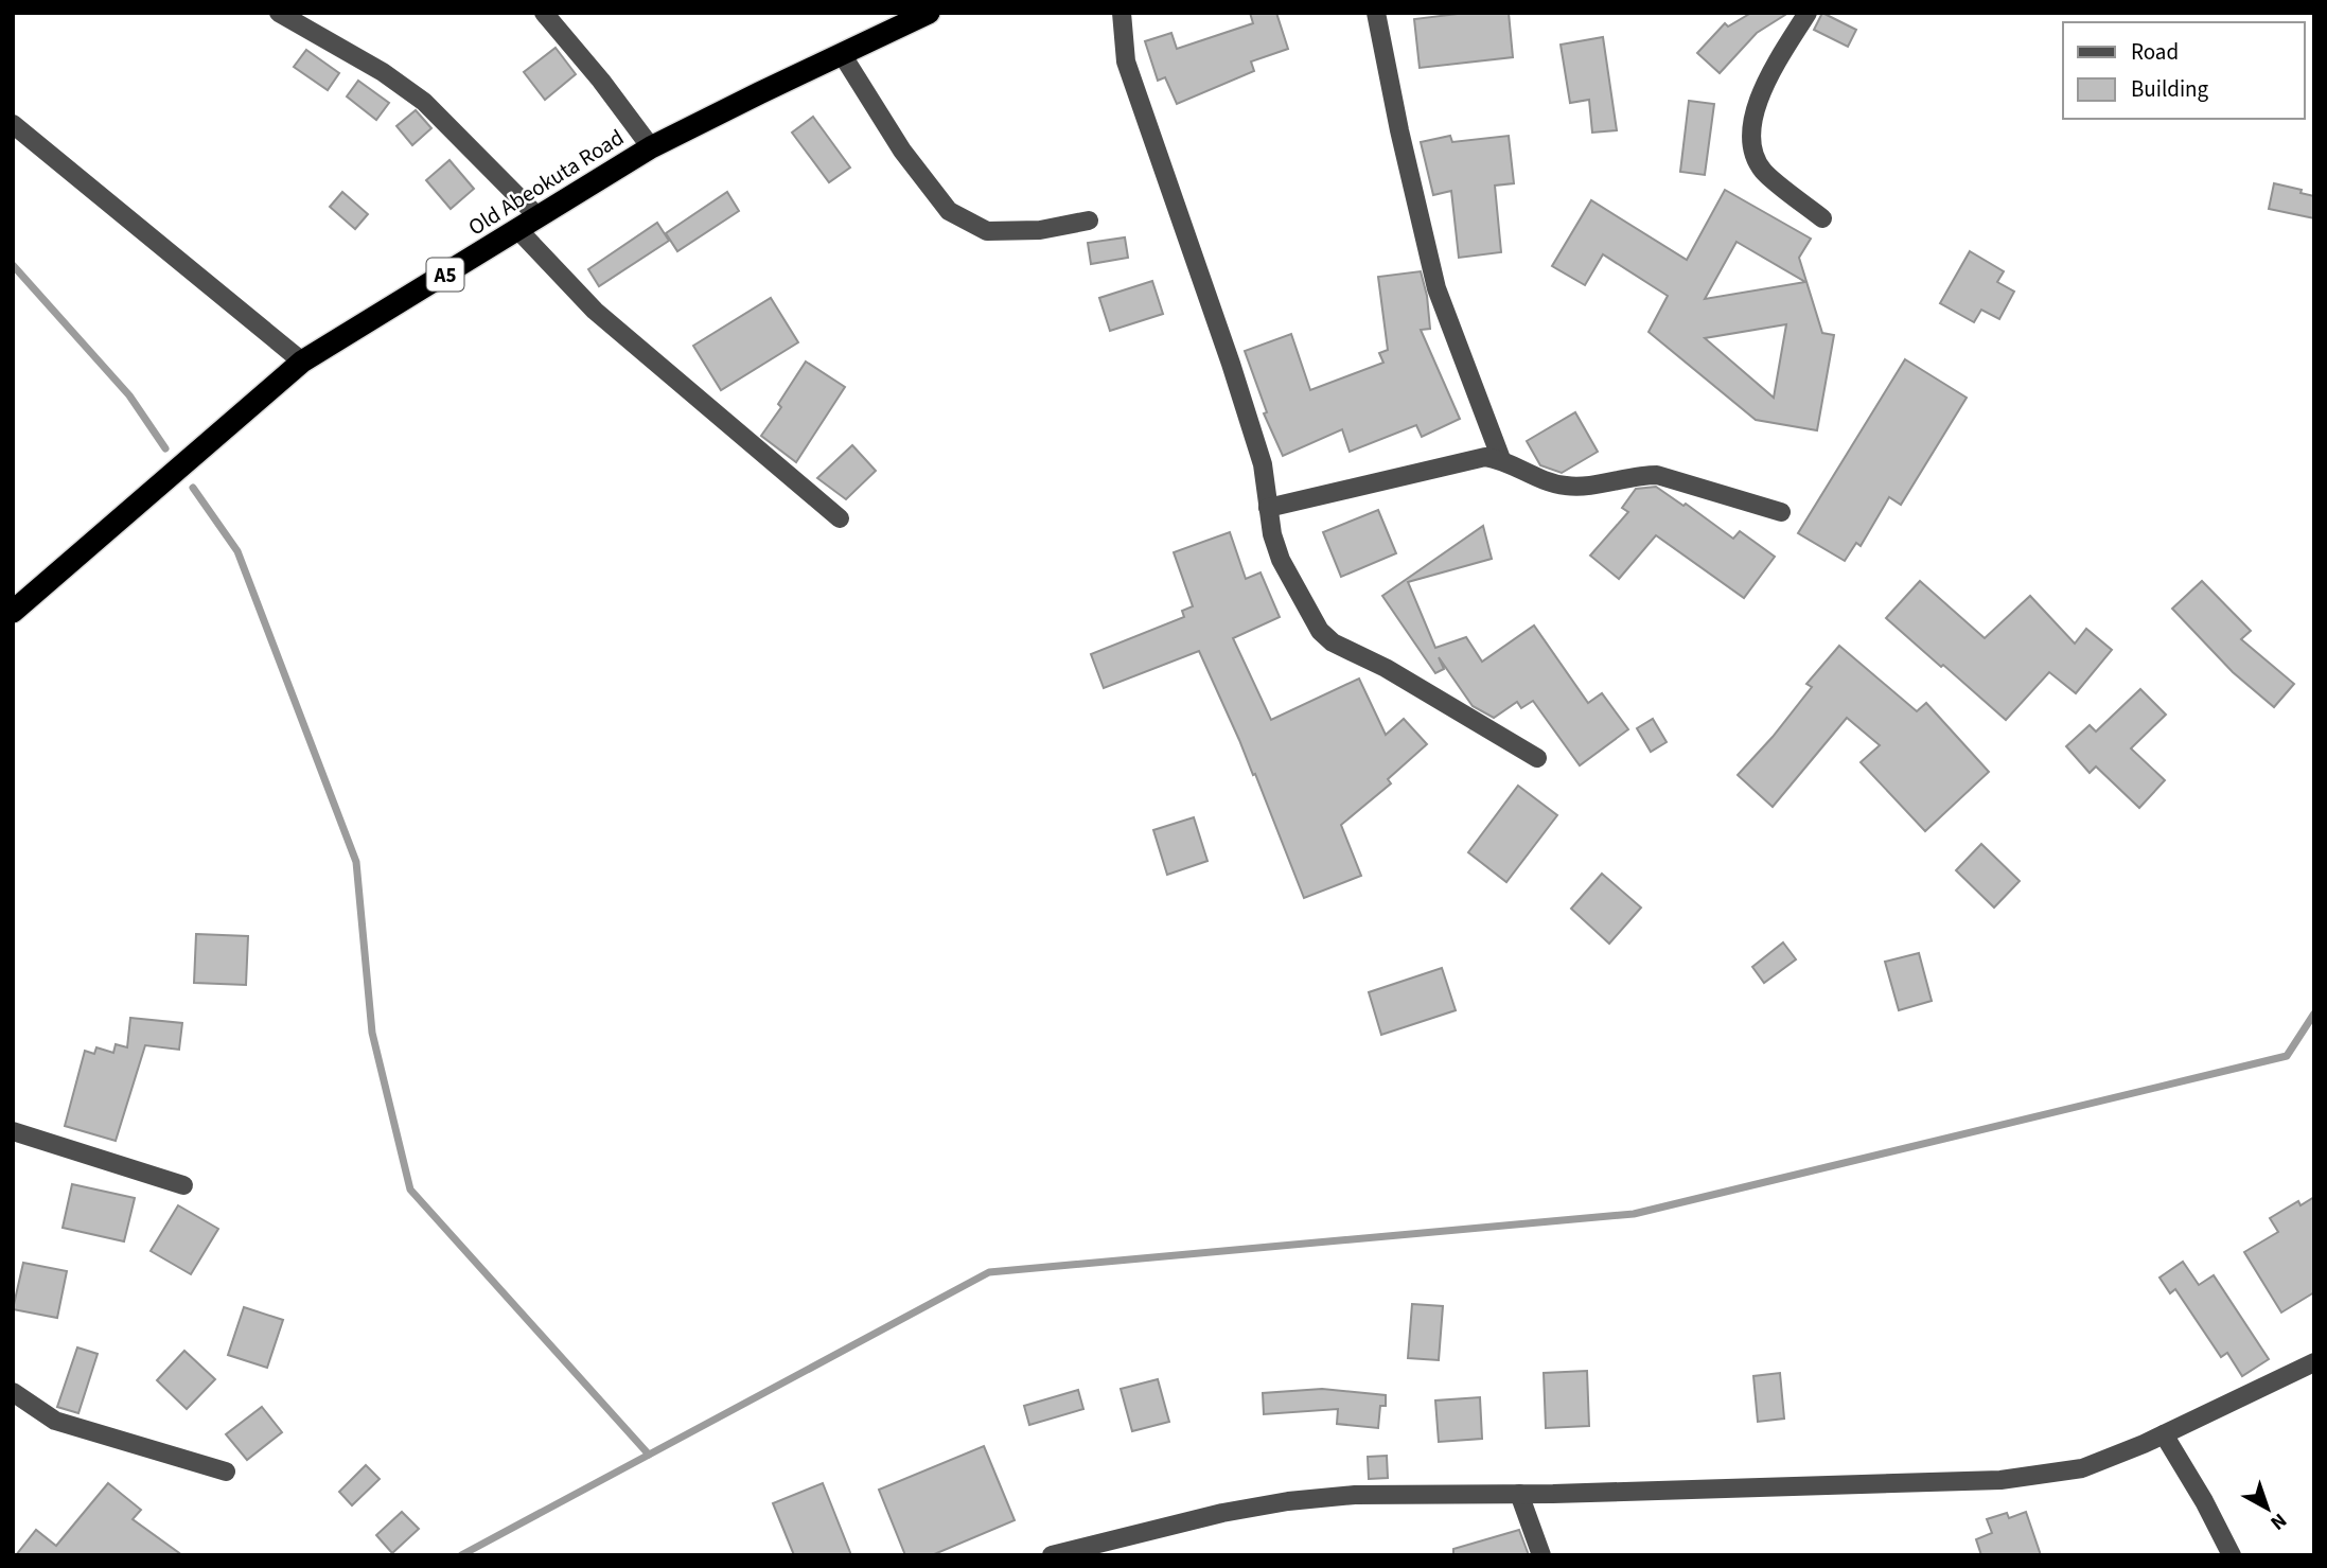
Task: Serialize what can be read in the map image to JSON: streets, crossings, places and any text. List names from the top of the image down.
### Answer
{
  "streets": {
    "highway": ["Old Abeokuta Road", "A5"]
  },
  "legend": ["Road", "Building"],
  "north": "bottom right"
}
